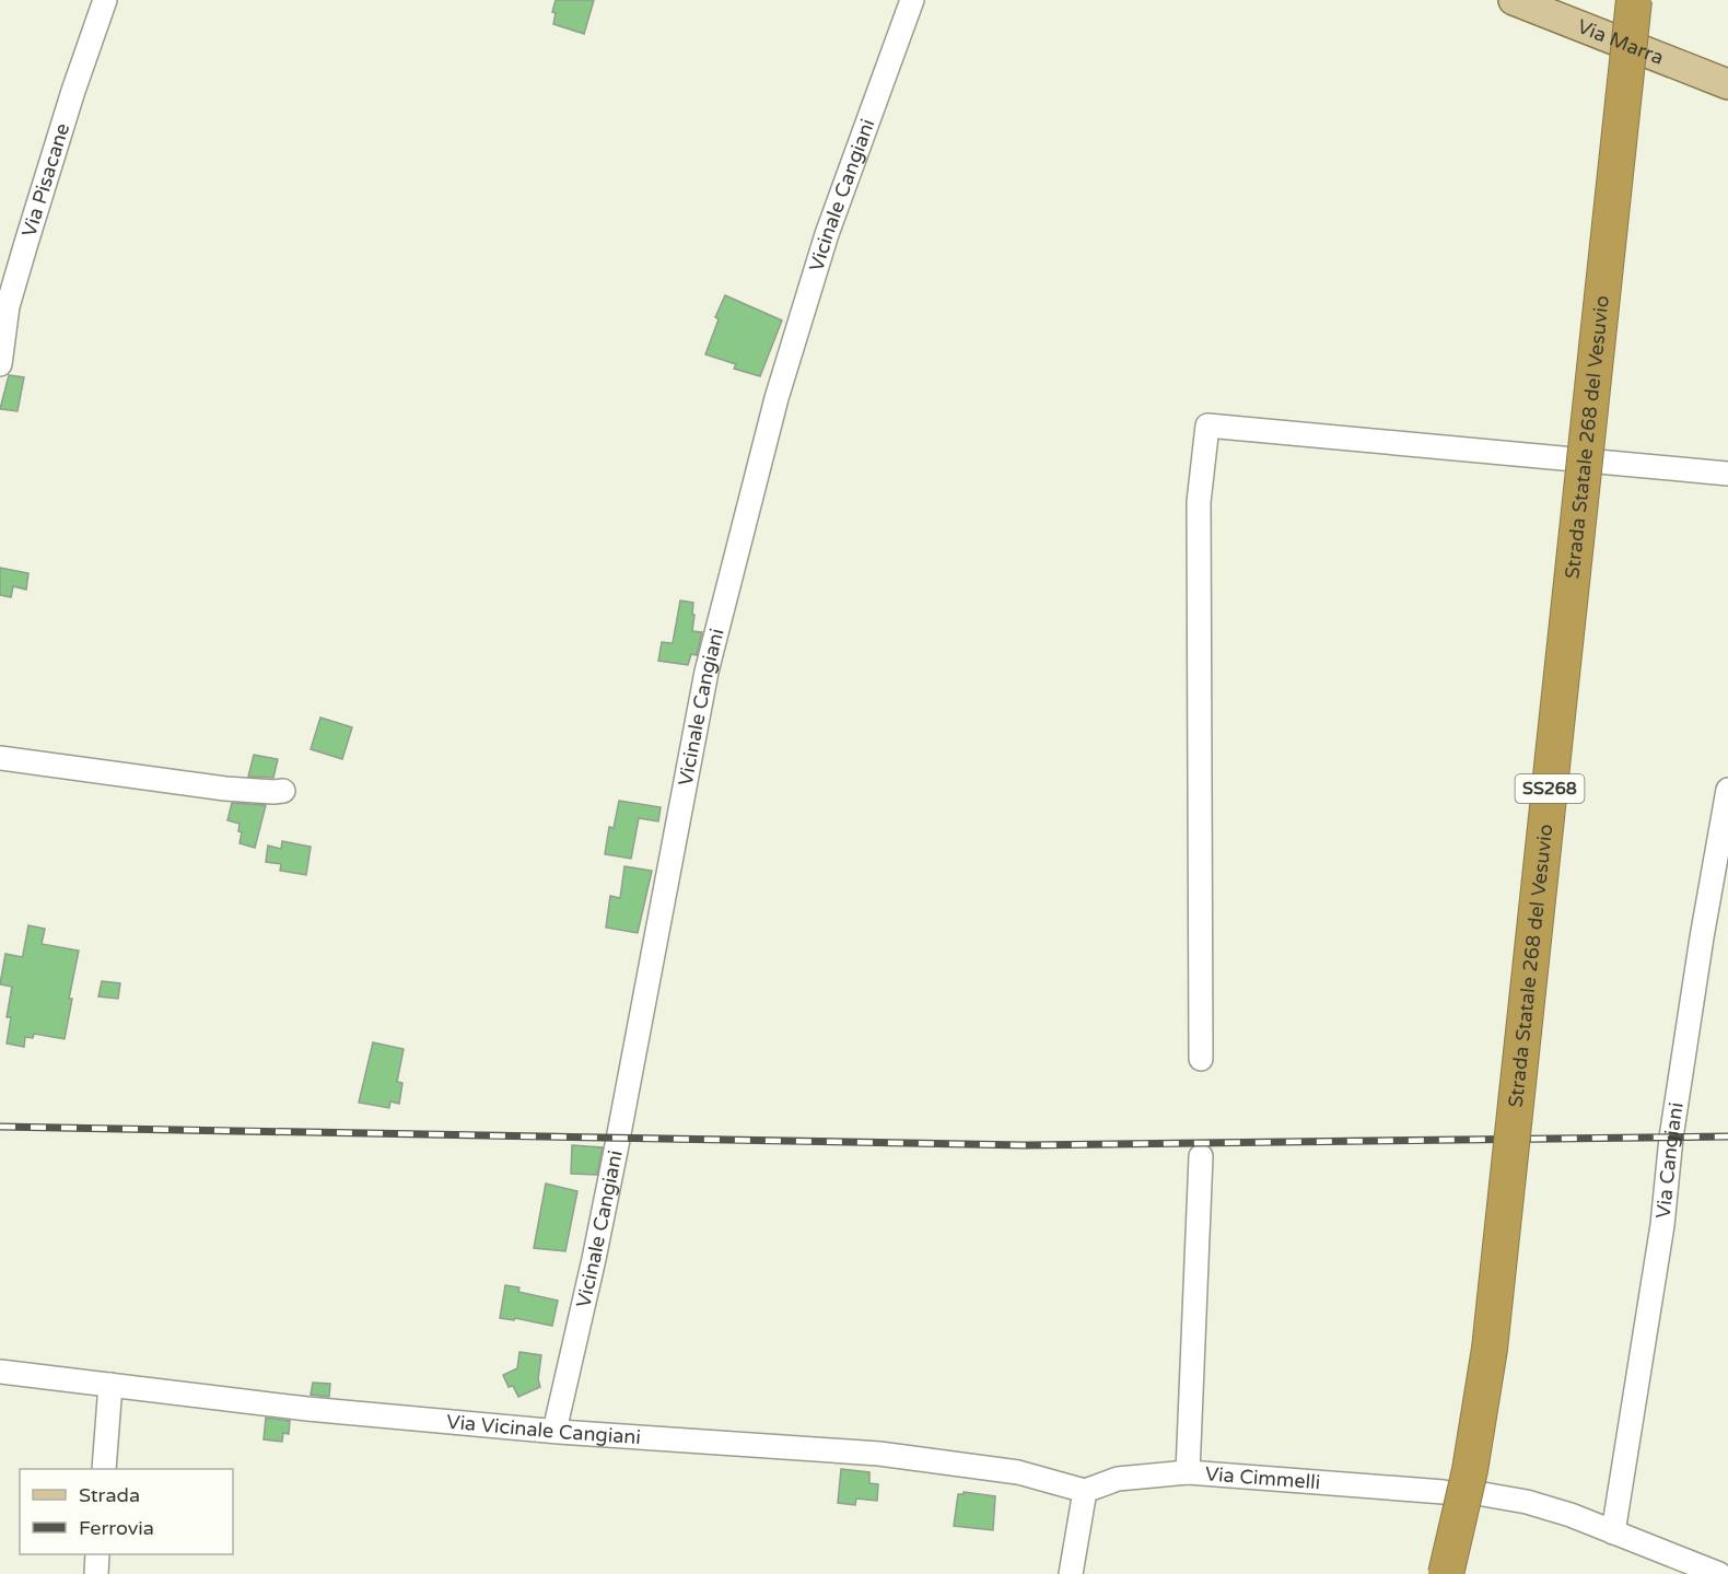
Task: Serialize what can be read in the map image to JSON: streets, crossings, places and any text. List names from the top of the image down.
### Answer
{
  "streets": {
    "highway": ["Strada Statale 268 del Vesuvio", "SS268"],
    "main road": ["Via Marra"],
    "street": [
      "Via Pisacane",
      "Vicinale Cangiani",
      "Via Cangiani",
      "Via Vicinale Cangiani",
      "Via Cimmelli"
    ]
  },
  "crossings": [
    ["Vicinale Cangiani", "Via Vicinale Cangiani"],
    ["Via Vicinale Cangiani", "Via Cimmelli"]
  ],
  "legend": ["Strada", "Ferrovia"]
}
